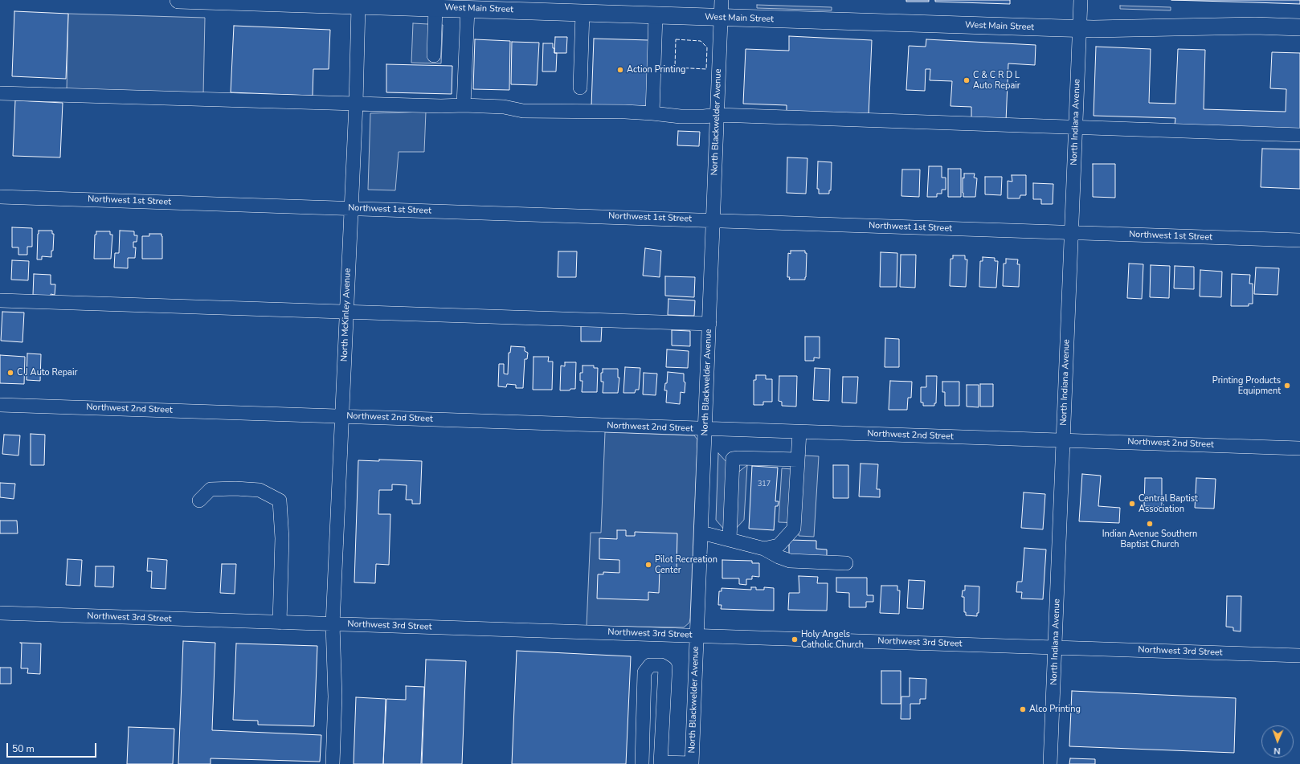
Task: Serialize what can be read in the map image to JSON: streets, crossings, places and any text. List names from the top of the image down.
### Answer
{
  "streets": {
    "main road": ["West Main Street"],
    "street": [
      "North Blackwelder Avenue",
      "North Indiana Avenue",
      "Northwest 1st Street",
      "North McKinley Avenue",
      "Northwest 2nd Street",
      "Northwest 3rd Street"
    ]
  },
  "crossings": [
    ["West Main Street", "North Blackwelder Avenue"],
    ["West Main Street", "North Indiana Avenue"],
    ["West Main Street", "North McKinley Avenue"],
    ["North Blackwelder Avenue", "Northwest 1st Street"],
    ["North Blackwelder Avenue", "Northwest 2nd Street"],
    ["North Blackwelder Avenue", "Northwest 3rd Street"],
    ["North Indiana Avenue", "Northwest 1st Street"],
    ["North Indiana Avenue", "Northwest 2nd Street"],
    ["North Indiana Avenue", "Northwest 3rd Street"],
    ["Northwest 1st Street", "North McKinley Avenue"],
    ["North McKinley Avenue", "Northwest 2nd Street"],
    ["North McKinley Avenue", "Northwest 3rd Street"]
  ],
  "places": [
    "Action Printing",
    "C & C R D L Auto Repair",
    "C J Auto Repair",
    "Printing Products Equipment",
    "Central Baptist Association",
    "Indian Avenue Southern Baptist Church",
    "Pilot Recreation Center",
    "Holy Angels Catholic Church",
    "Alco Printing"
  ],
  "house_numbers": ["317"],
  "scale_bar": "50 m",
  "north": "bottom"
}
